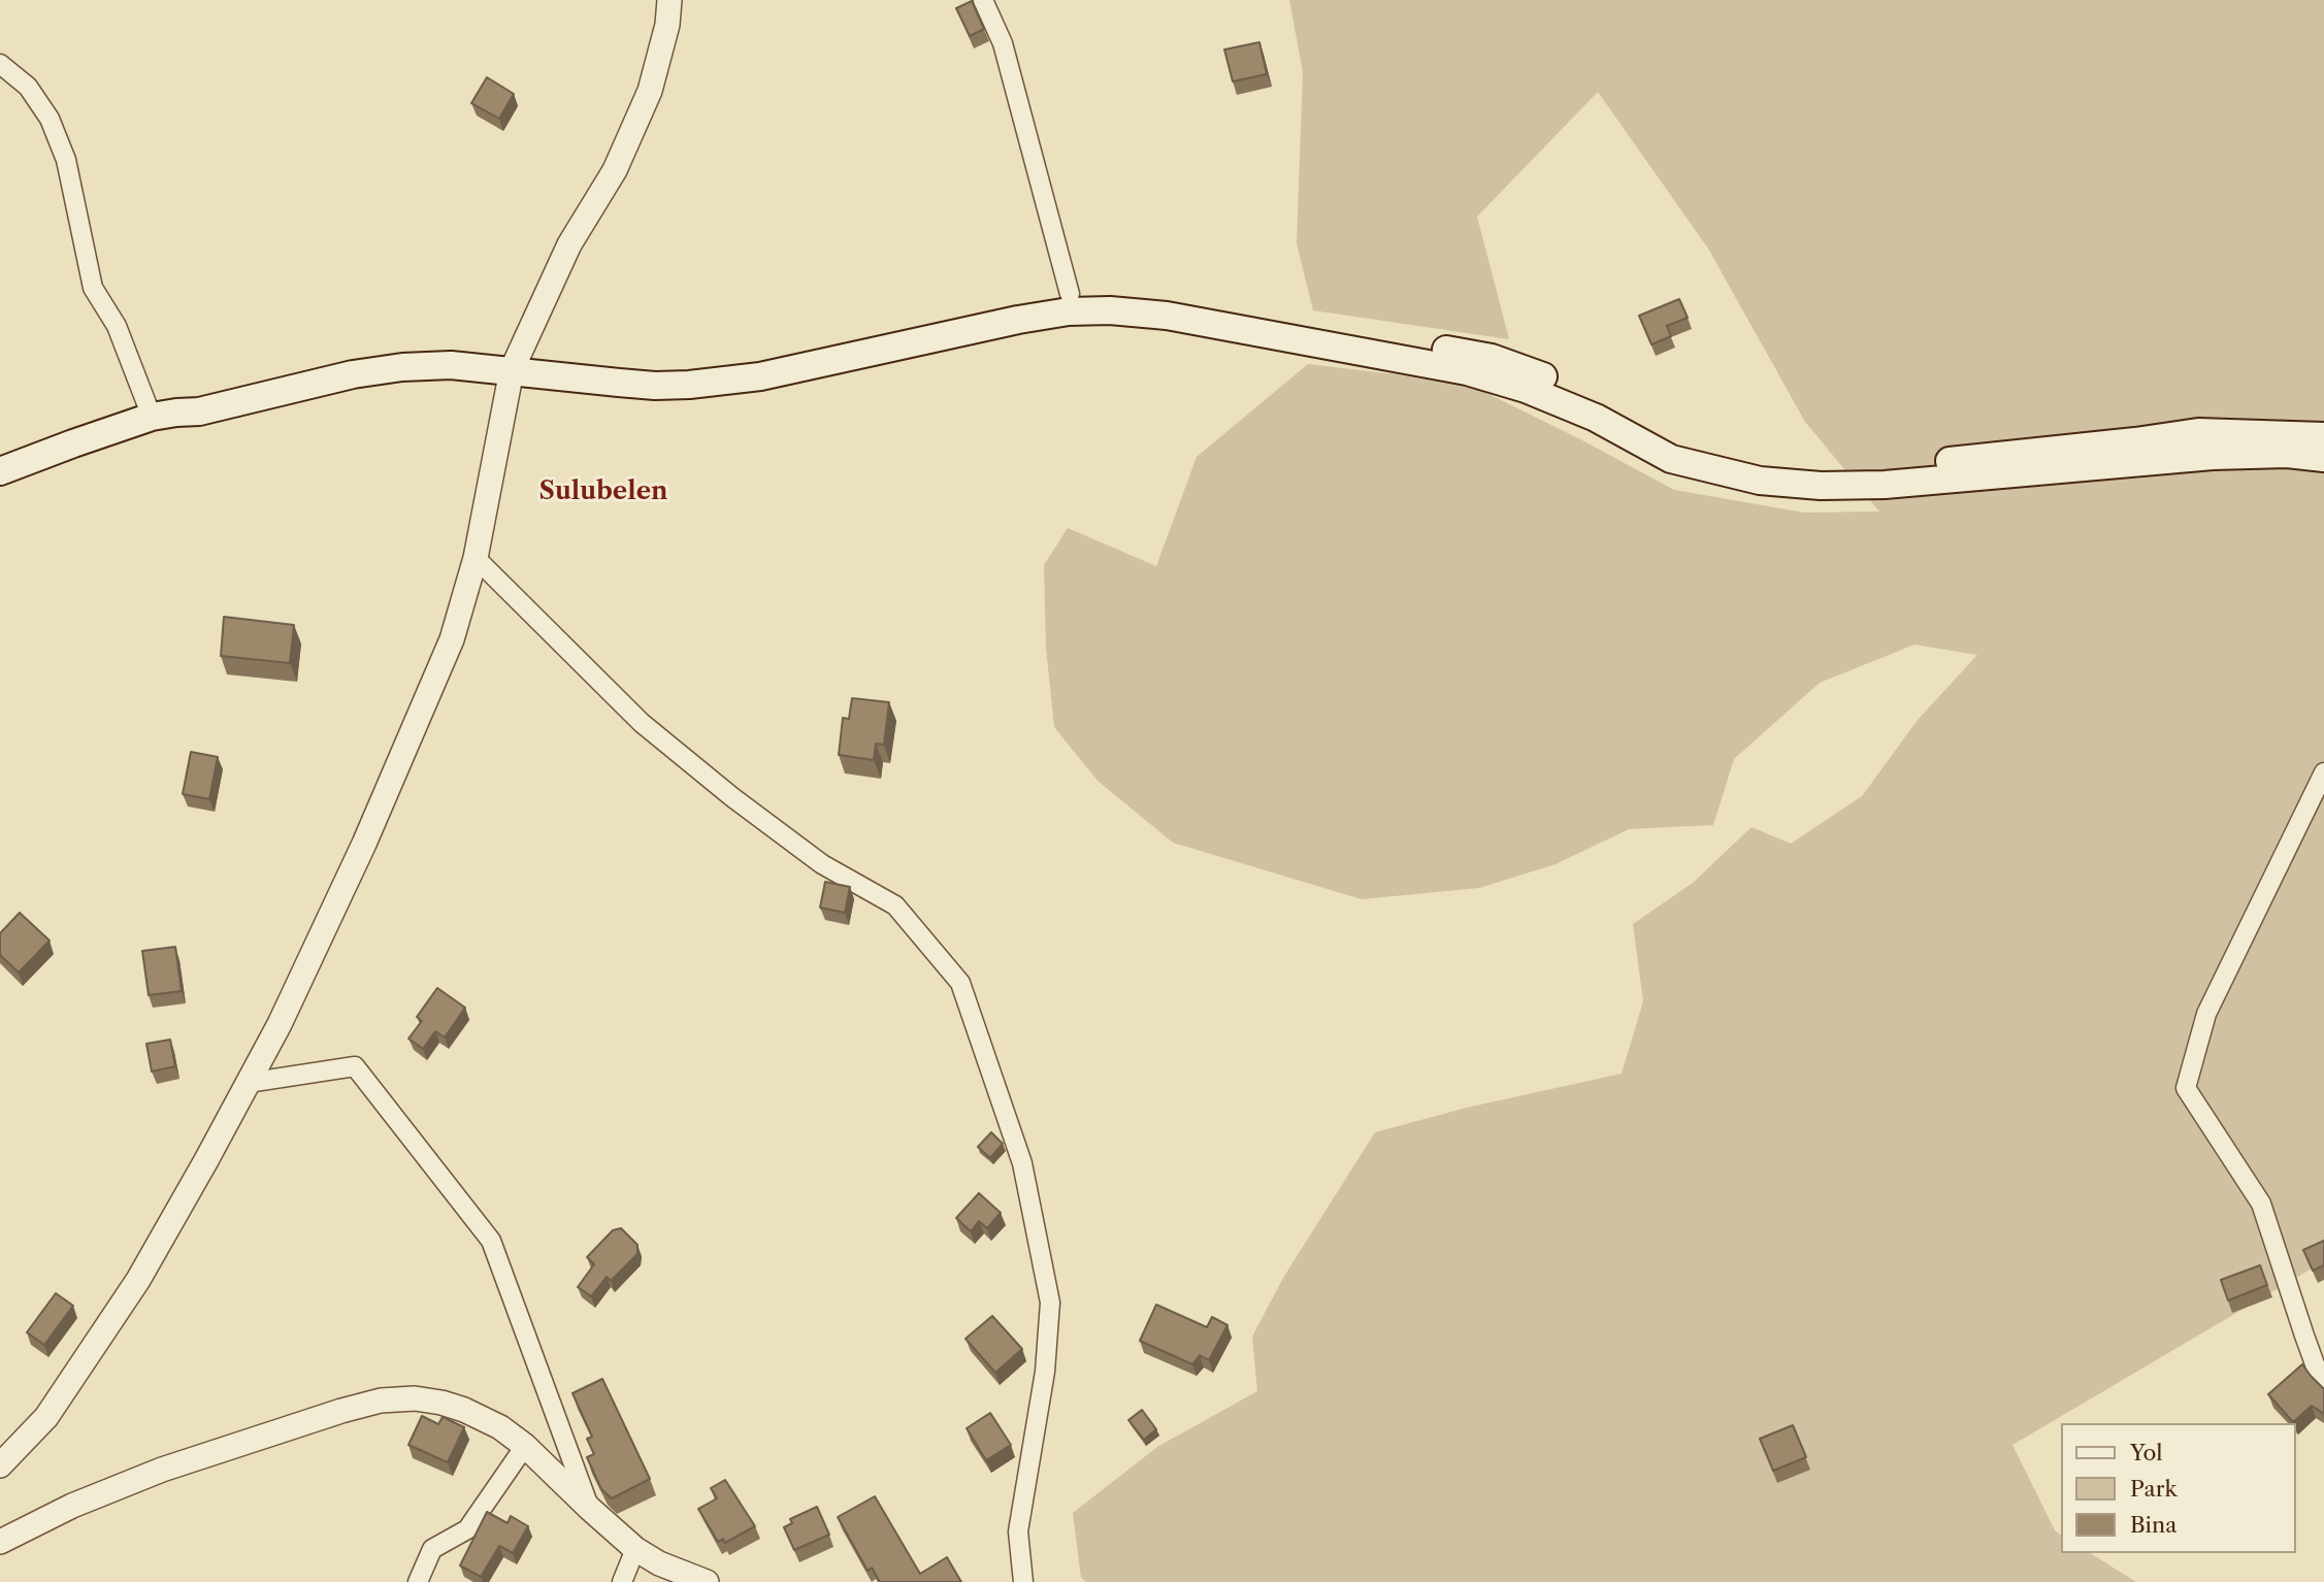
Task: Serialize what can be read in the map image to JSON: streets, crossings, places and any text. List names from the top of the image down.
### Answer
{
  "districts": ["Sulubelen"],
  "legend": ["Yol", "Park", "Bina"]
}
